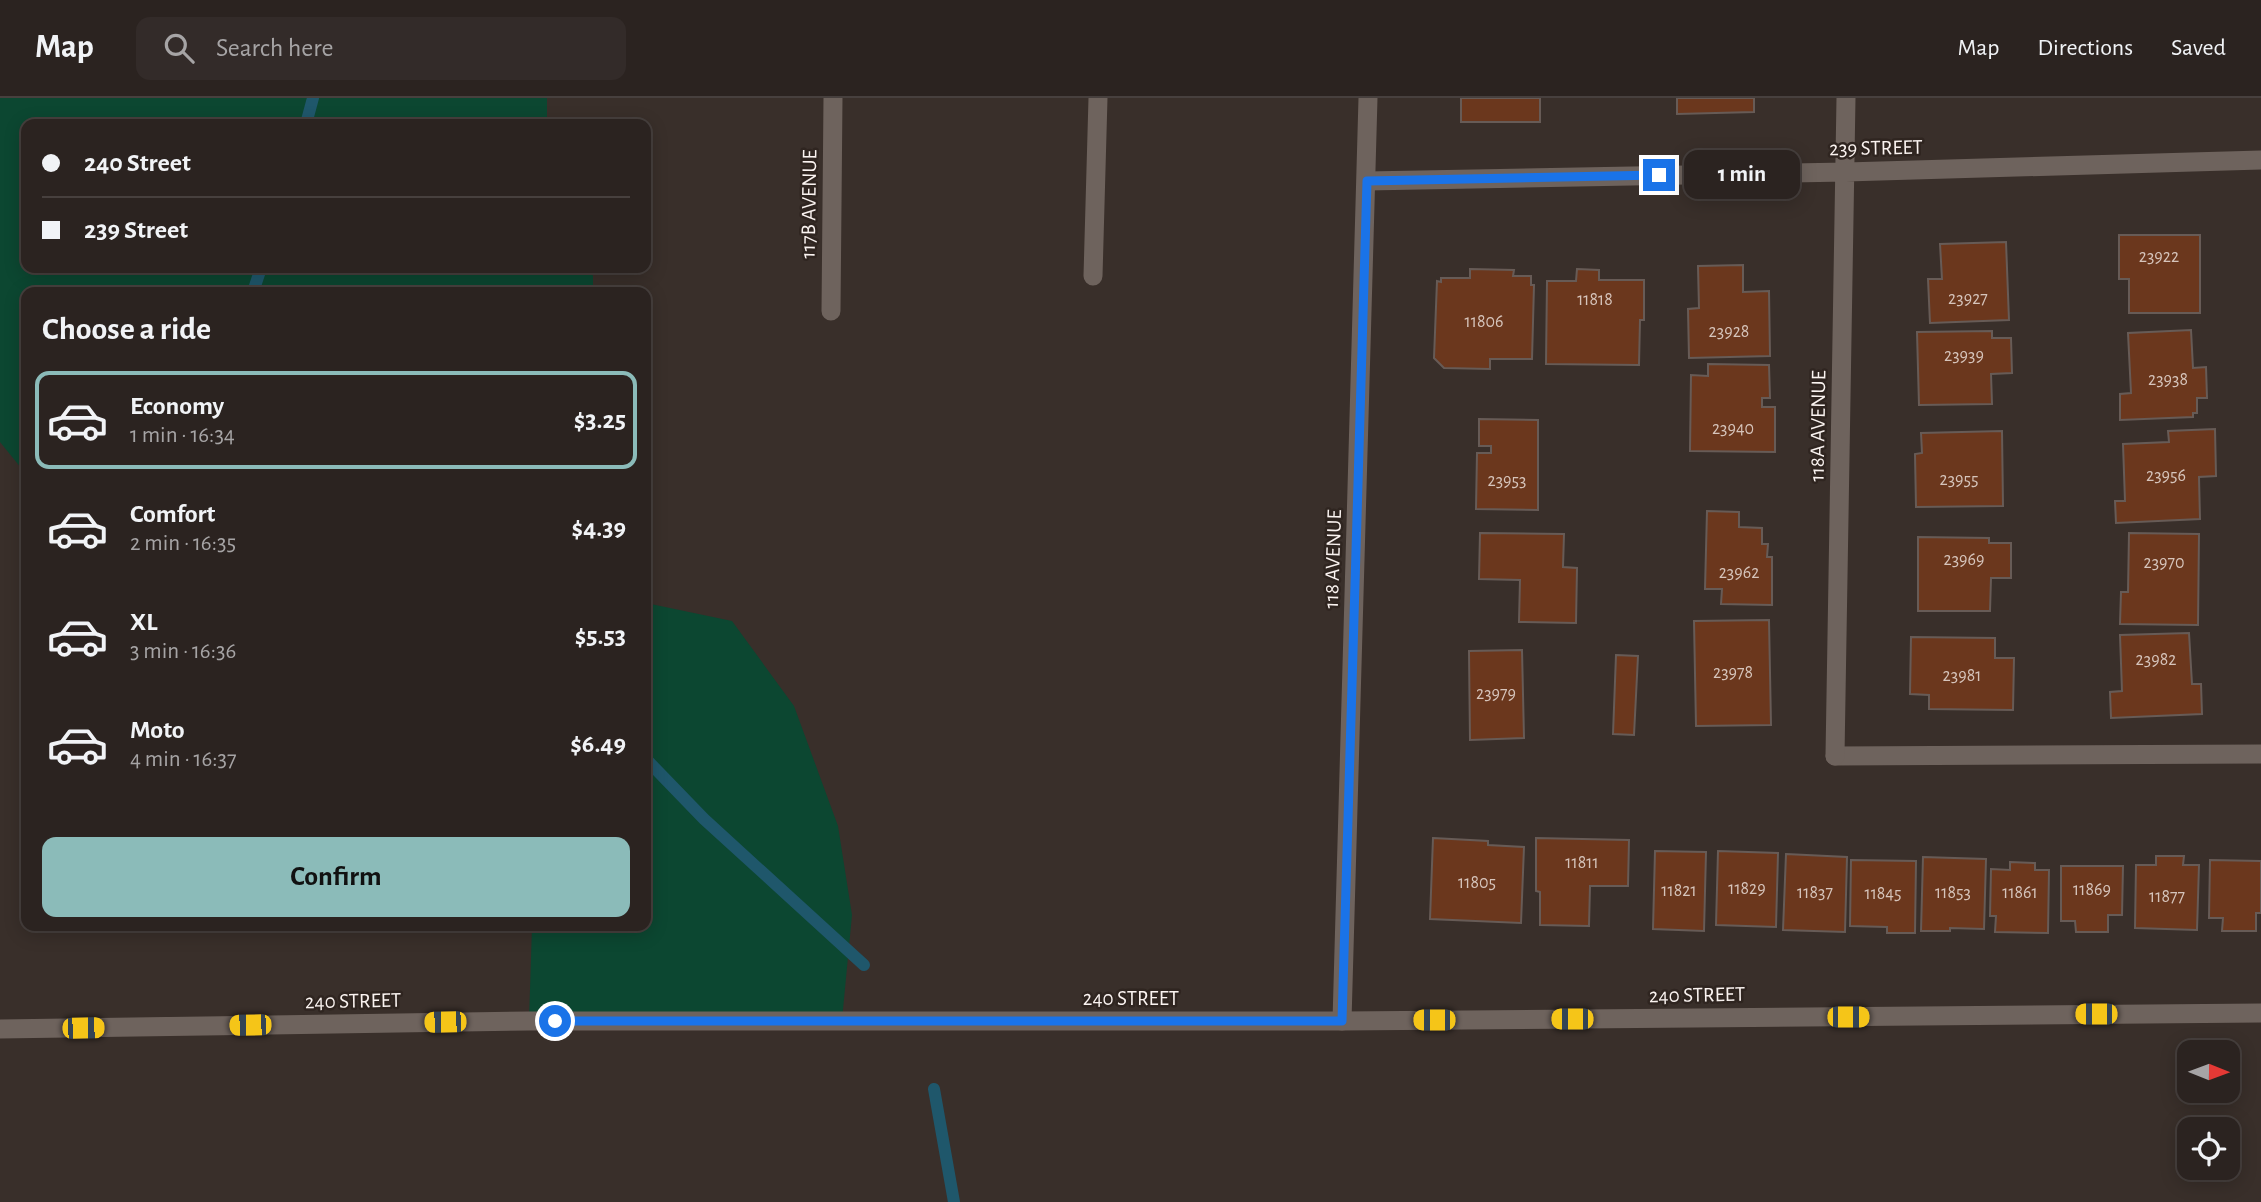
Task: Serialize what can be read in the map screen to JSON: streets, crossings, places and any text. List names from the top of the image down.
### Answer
{
  "streets": {
    "street": [
      "239 STREET",
      "117B AVENUE",
      "118A AVENUE",
      "118 AVENUE",
      "240 STREET"
    ]
  },
  "crossings": [
    ["239 STREET", "118A AVENUE"],
    ["239 STREET", "118 AVENUE"],
    ["118 AVENUE", "240 STREET"]
  ],
  "house_numbers": [
    "23922",
    "23927",
    "11818",
    "11806",
    "23928",
    "23939",
    "23938",
    "23940",
    "23956",
    "23955",
    "23953",
    "23969",
    "23970",
    "23962",
    "23982",
    "23978",
    "23981",
    "23979",
    "11811",
    "11805",
    "11829",
    "11869",
    "11821",
    "11837",
    "11853",
    "11861",
    "11845",
    "11877"
  ],
  "north": "right",
  "page": {
    "header": "Map",
    "search": "Search here",
    "nav": ["Map", "Directions", "Saved"],
    "banner": ["240 Street", "239 Street"],
    "bubble": "1 min",
    "heading": "Choose a ride",
    "list": [
      {
        "name": "Economy",
        "note": "1 min · 16:34",
        "value": "$3.25"
      },
      {
        "name": "Comfort",
        "note": "2 min · 16:35",
        "value": "$4.39"
      },
      {
        "name": "XL",
        "note": "3 min · 16:36",
        "value": "$5.53"
      },
      {
        "name": "Moto",
        "note": "4 min · 16:37",
        "value": "$6.49"
      }
    ],
    "buttons": "Confirm"
  }
}
